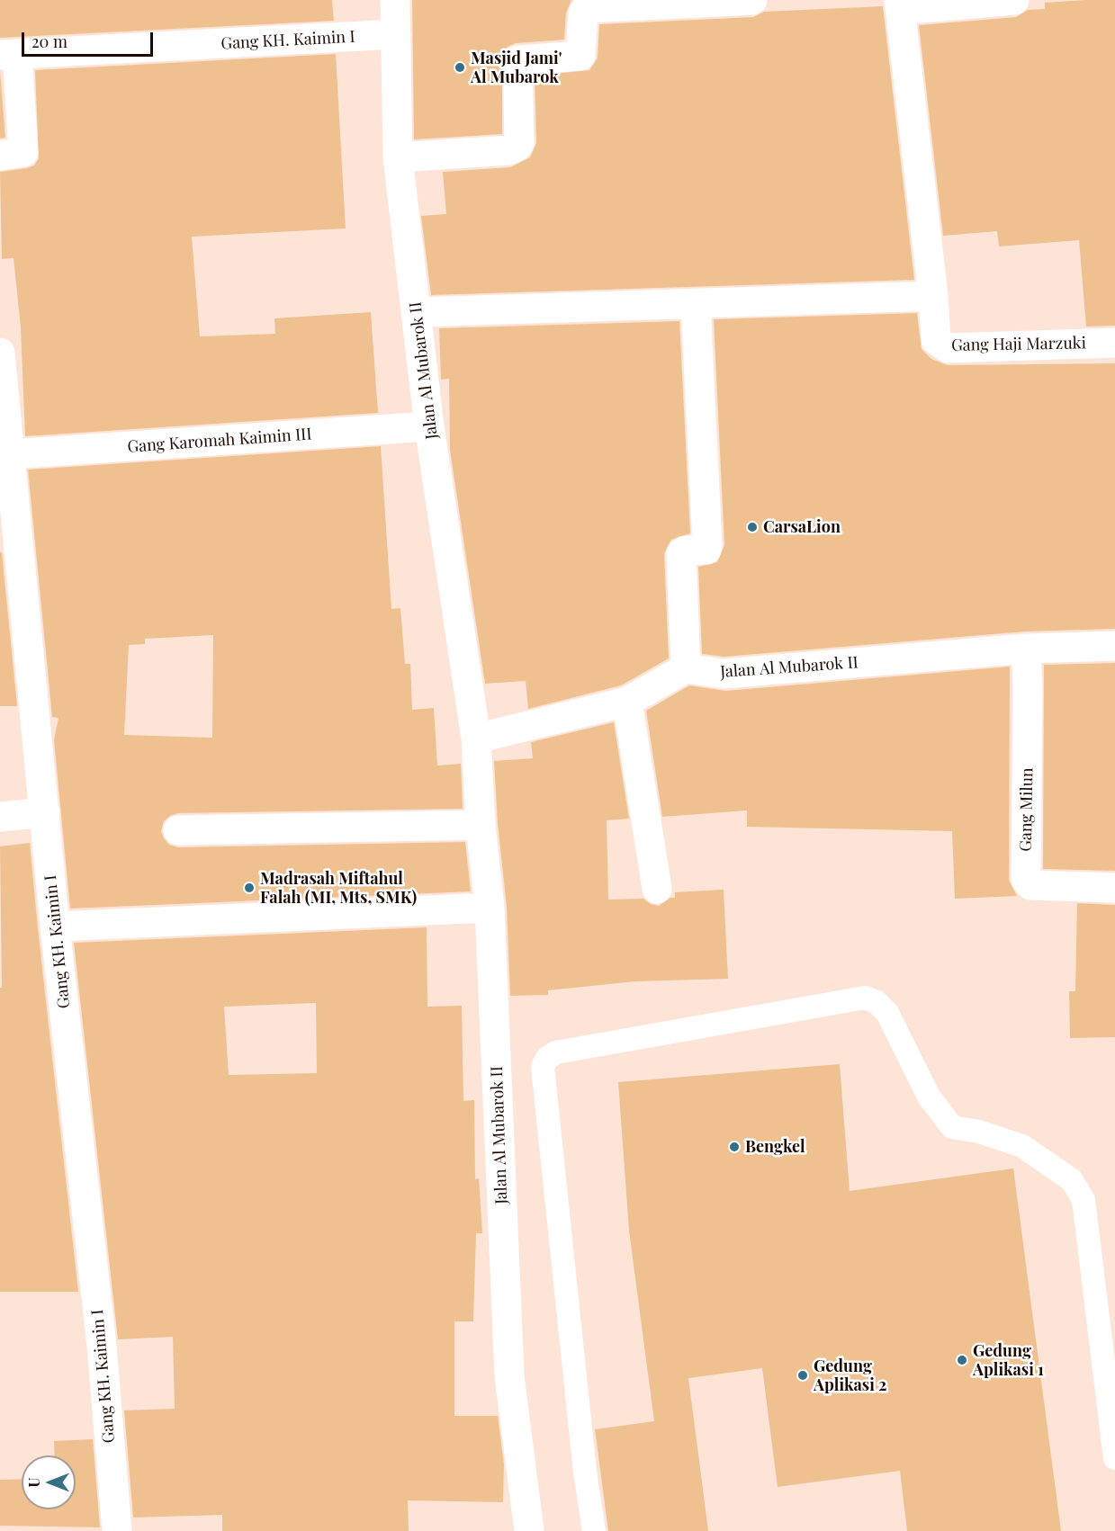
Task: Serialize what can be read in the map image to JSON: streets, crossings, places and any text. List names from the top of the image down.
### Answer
{
  "streets": {
    "street": [
      "Gang KH. Kaimin I",
      "Gang Haji Marzuki",
      "Jalan Al Mubarok II",
      "Gang Karomah Kaimin III",
      "Gang Milun"
    ]
  },
  "crossings": [
    ["Gang KH. Kaimin I", "Jalan Al Mubarok II"],
    ["Gang KH. Kaimin I", "Gang Karomah Kaimin III"],
    ["Jalan Al Mubarok II", "Gang Karomah Kaimin III"],
    ["Jalan Al Mubarok II", "Gang Milun"]
  ],
  "places": [
    "Masjid Jami' Al Mubarok",
    "CarsaLion",
    "Madrasah Miftahul Falah (MI, Mts, SMK)",
    "Bengkel",
    "Gedung Aplikasi 1",
    "Gedung Aplikasi 2"
  ],
  "scale_bar": "20 m",
  "north": "left"
}
